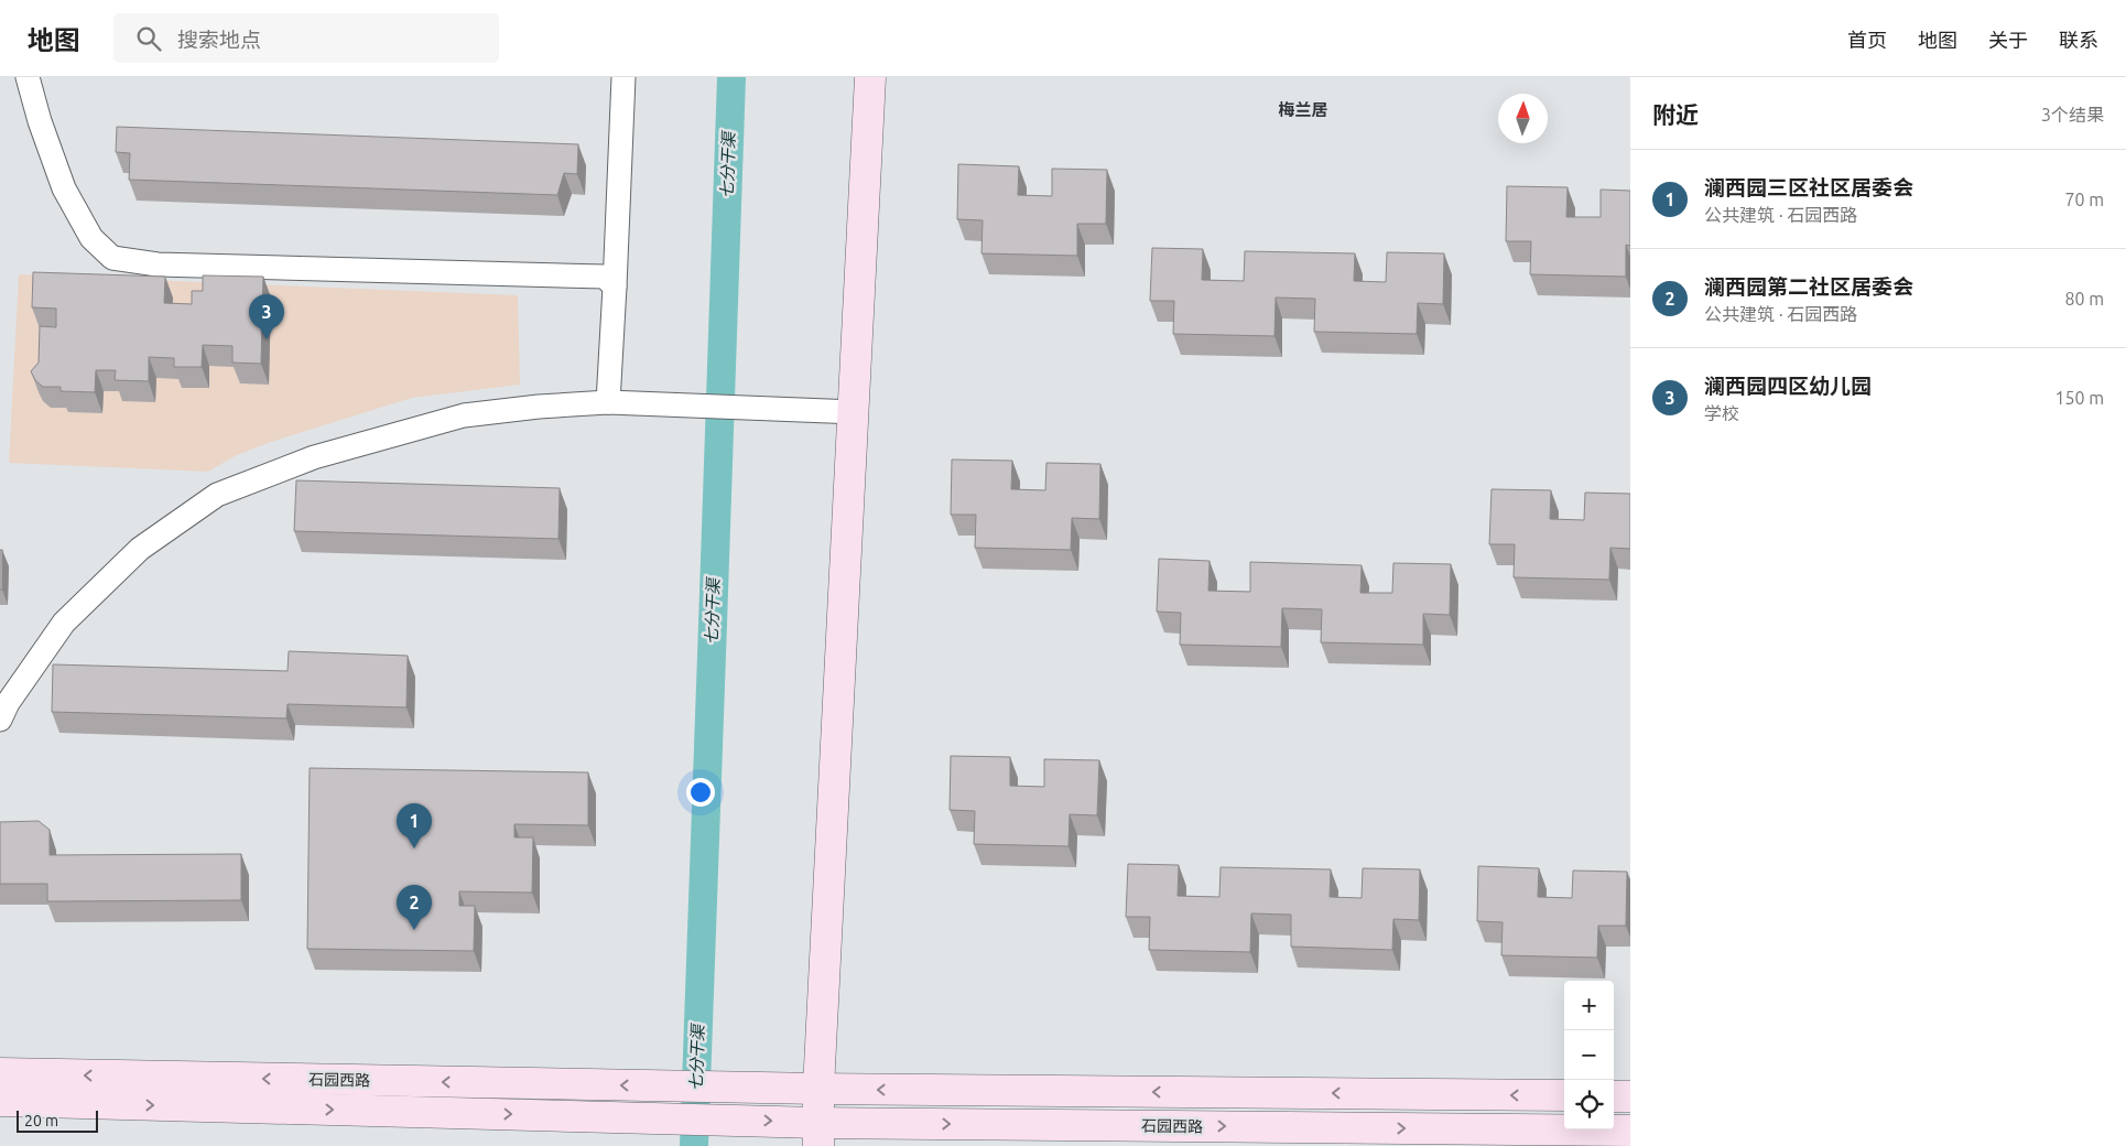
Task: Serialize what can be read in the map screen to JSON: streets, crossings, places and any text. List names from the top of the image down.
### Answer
{
  "streets": {
    "street": ["石园西路"]
  },
  "districts": ["梅兰居"],
  "water": ["七分干渠"],
  "scale_bar": "20 m",
  "north": "top",
  "page": {
    "header": "地图",
    "search": "搜索地点",
    "nav": [
      "首页",
      "地图",
      "关于",
      "联系"
    ],
    "heading": ["附近", "3个结果"],
    "list": [
      {
        "mark": "1",
        "name": "澜西园三区社区居委会",
        "note": "公共建筑 · 石园西路",
        "value": "70 m"
      },
      {
        "mark": "2",
        "name": "澜西园第二社区居委会",
        "note": "公共建筑 · 石园西路",
        "value": "80 m"
      },
      {
        "mark": "3",
        "name": "澜西园四区幼儿园",
        "note": "学校",
        "value": "150 m"
      }
    ],
    "pins": ["3", "1", "2"],
    "map_buttons": ["+", "−"],
    "scale": "20 m"
  }
}
